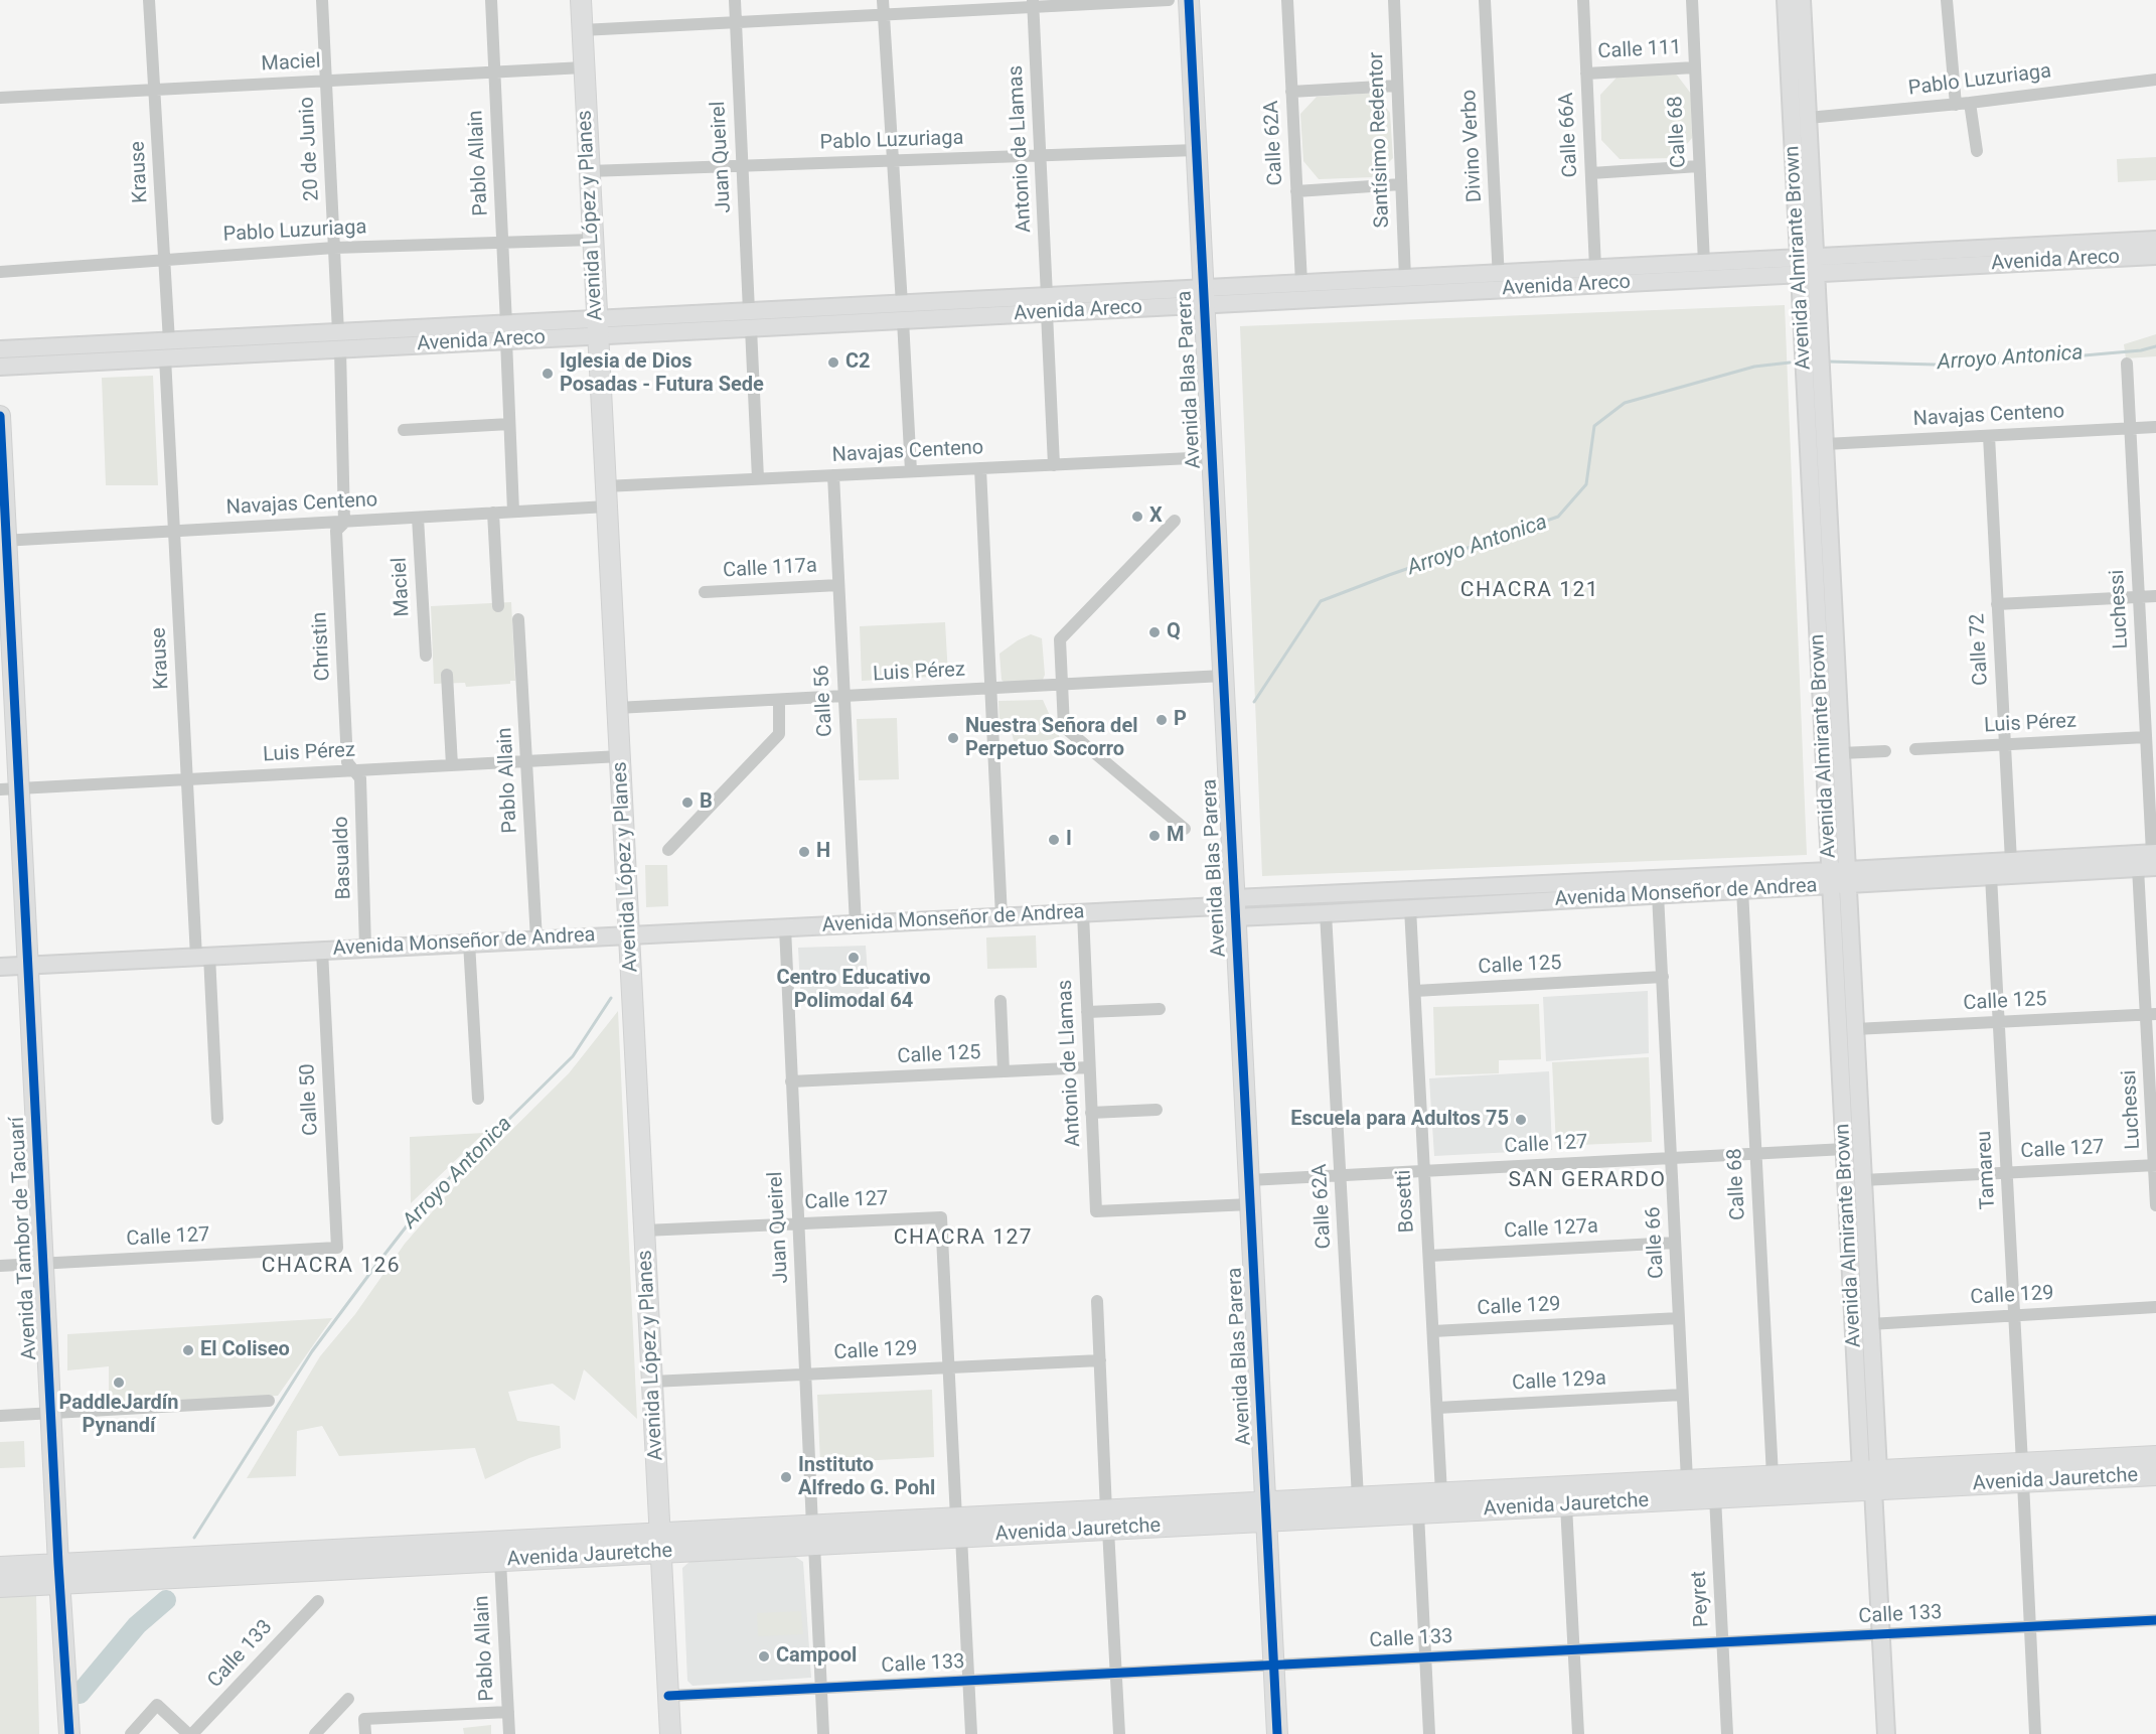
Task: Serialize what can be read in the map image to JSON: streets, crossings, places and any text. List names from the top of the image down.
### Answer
{
  "streets": {
    "main road": [
      "Avenida López y Planes",
      "Avenida Almirante Brown",
      "Avenida Areco",
      "Avenida Blas Parera",
      "Avenida Monseñor de Andrea",
      "Avenida Tambor de Tacuarí",
      "Avenida Jauretche"
    ],
    "street": [
      "Calle 111",
      "Maciel",
      "Pablo Luzuriaga",
      "Calle 68",
      "Calle 66A",
      "Santísimo Redentor",
      "Calle 62A",
      "Divino Verbo",
      "20 de Junio",
      "Antonio de Llamas",
      "Juan Queirel",
      "Pablo Allain",
      "Krause",
      "Navajas Centeno",
      "Calle 117a",
      "Luchessi",
      "Christin",
      "Calle 72",
      "Luis Pérez",
      "Calle 56",
      "Basualdo",
      "Calle 125",
      "Calle 50",
      "Calle 127",
      "Tamareu",
      "Bosetti",
      "Calle 127a",
      "Calle 66",
      "Calle 129",
      "Calle 129a",
      "Peyret",
      "Calle 133"
    ]
  },
  "crossings": [
    ["Calle 111", "Calle 68"],
    ["Calle 111", "Calle 66A"],
    ["Maciel", "20 de Junio"],
    ["Maciel", "Pablo Allain"],
    ["Maciel", "Krause"],
    ["Maciel", "Avenida López y Planes"],
    ["Maciel", "Navajas Centeno"],
    ["Pablo Luzuriaga", "20 de Junio"],
    ["Pablo Luzuriaga", "Antonio de Llamas"],
    ["Pablo Luzuriaga", "Juan Queirel"],
    ["Pablo Luzuriaga", "Pablo Allain"],
    ["Pablo Luzuriaga", "Krause"],
    ["Pablo Luzuriaga", "Avenida López y Planes"],
    ["Pablo Luzuriaga", "Avenida Almirante Brown"],
    ["Pablo Luzuriaga", "Avenida Blas Parera"],
    ["Calle 68", "Avenida Areco"],
    ["Calle 68", "Avenida Monseñor de Andrea"],
    ["Calle 68", "Calle 127"],
    ["Calle 68", "Avenida Jauretche"],
    ["Calle 66A", "Avenida Areco"],
    ["Santísimo Redentor", "Avenida Areco"],
    ["Calle 62A", "Avenida Areco"],
    ["Calle 62A", "Avenida Monseñor de Andrea"],
    ["Calle 62A", "Calle 127"],
    ["Calle 62A", "Avenida Jauretche"],
    ["Divino Verbo", "Avenida Areco"],
    ["20 de Junio", "Avenida Areco"],
    ["Antonio de Llamas", "Avenida Areco"],
    ["Antonio de Llamas", "Avenida Blas Parera"],
    ["Antonio de Llamas", "Navajas Centeno"],
    ["Antonio de Llamas", "Avenida Monseñor de Andrea"],
    ["Antonio de Llamas", "Calle 125"],
    ["Juan Queirel", "Avenida Areco"],
    ["Juan Queirel", "Navajas Centeno"],
    ["Juan Queirel", "Avenida Monseñor de Andrea"],
    ["Juan Queirel", "Calle 125"],
    ["Juan Queirel", "Calle 127"],
    ["Juan Queirel", "Calle 129"],
    ["Juan Queirel", "Avenida Jauretche"],
    ["Juan Queirel", "Calle 133"],
    ["Pablo Allain", "Avenida Areco"],
    ["Pablo Allain", "Navajas Centeno"],
    ["Pablo Allain", "Luis Pérez"],
    ["Pablo Allain", "Avenida Monseñor de Andrea"],
    ["Pablo Allain", "Avenida Jauretche"],
    ["Krause", "Avenida Areco"],
    ["Krause", "Navajas Centeno"],
    ["Krause", "Luis Pérez"],
    ["Krause", "Avenida Monseñor de Andrea"],
    ["Avenida López y Planes", "Avenida Areco"],
    ["Avenida López y Planes", "Navajas Centeno"],
    ["Avenida López y Planes", "Luis Pérez"],
    ["Avenida López y Planes", "Avenida Monseñor de Andrea"],
    ["Avenida López y Planes", "Calle 127"],
    ["Avenida López y Planes", "Calle 129"],
    ["Avenida López y Planes", "Avenida Jauretche"],
    ["Avenida López y Planes", "Calle 133"],
    ["Avenida Almirante Brown", "Avenida Areco"],
    ["Avenida Almirante Brown", "Navajas Centeno"],
    ["Avenida Almirante Brown", "Avenida Monseñor de Andrea"],
    ["Avenida Almirante Brown", "Calle 125"],
    ["Avenida Almirante Brown", "Calle 127"],
    ["Avenida Almirante Brown", "Calle 129"],
    ["Avenida Almirante Brown", "Avenida Jauretche"],
    ["Avenida Almirante Brown", "Calle 133"],
    ["Avenida Areco", "Avenida Blas Parera"],
    ["Avenida Blas Parera", "Navajas Centeno"],
    ["Avenida Blas Parera", "Luis Pérez"],
    ["Avenida Blas Parera", "Avenida Monseñor de Andrea"],
    ["Avenida Blas Parera", "Calle 127"],
    ["Avenida Blas Parera", "Avenida Jauretche"],
    ["Avenida Blas Parera", "Calle 133"],
    ["Navajas Centeno", "Luchessi"],
    ["Navajas Centeno", "Christin"],
    ["Navajas Centeno", "Calle 72"],
    ["Navajas Centeno", "Calle 56"],
    ["Navajas Centeno", "Avenida Tambor de Tacuarí"],
    ["Calle 117a", "Calle 56"],
    ["Luchessi", "Luis Pérez"],
    ["Luchessi", "Avenida Monseñor de Andrea"],
    ["Luchessi", "Calle 125"],
    ["Luchessi", "Calle 127"],
    ["Christin", "Luis Pérez"],
    ["Christin", "Basualdo"],
    ["Calle 72", "Luis Pérez"],
    ["Calle 72", "Avenida Monseñor de Andrea"],
    ["Luis Pérez", "Calle 56"],
    ["Luis Pérez", "Basualdo"],
    ["Luis Pérez", "Avenida Tambor de Tacuarí"],
    ["Calle 56", "Avenida Monseñor de Andrea"],
    ["Basualdo", "Avenida Monseñor de Andrea"],
    ["Avenida Monseñor de Andrea", "Calle 50"],
    ["Avenida Monseñor de Andrea", "Tamareu"],
    ["Avenida Monseñor de Andrea", "Bosetti"],
    ["Avenida Monseñor de Andrea", "Avenida Tambor de Tacuarí"],
    ["Avenida Monseñor de Andrea", "Calle 66"],
    ["Calle 125", "Tamareu"],
    ["Calle 125", "Bosetti"],
    ["Calle 125", "Calle 66"],
    ["Calle 50", "Calle 127"],
    ["Calle 127", "Tamareu"],
    ["Calle 127", "Bosetti"],
    ["Calle 127", "Avenida Tambor de Tacuarí"],
    ["Calle 127", "Calle 66"],
    ["Calle 127", "Calle 129"],
    ["Tamareu", "Calle 129"],
    ["Tamareu", "Avenida Jauretche"],
    ["Tamareu", "Calle 133"],
    ["Bosetti", "Calle 127a"],
    ["Bosetti", "Calle 129"],
    ["Bosetti", "Calle 129a"],
    ["Bosetti", "Avenida Jauretche"],
    ["Calle 127a", "Calle 66"],
    ["Avenida Tambor de Tacuarí", "Avenida Jauretche"],
    ["Calle 66", "Calle 129"],
    ["Calle 66", "Calle 129a"],
    ["Calle 66", "Avenida Jauretche"],
    ["Avenida Jauretche", "Peyret"],
    ["Peyret", "Calle 133"]
  ],
  "districts": [
    "CHACRA 121",
    "SAN GERARDO",
    "CHACRA 127",
    "CHACRA 126"
  ],
  "water": ["Arroyo Antonica"],
  "places": [
    "C2",
    "Iglesia de Dios Posadas - Futura Sede",
    "X",
    "Q",
    "P",
    "Nuestra Señora del Perpetuo Socorro",
    "B",
    "M",
    "I",
    "H",
    "Centro Educativo Polimodal 64",
    "Escuela para Adultos 75",
    "El Coliseo",
    "PaddleJardín Pynandí",
    "Instituto Alfredo G. Pohl",
    "Campool"
  ]
}
